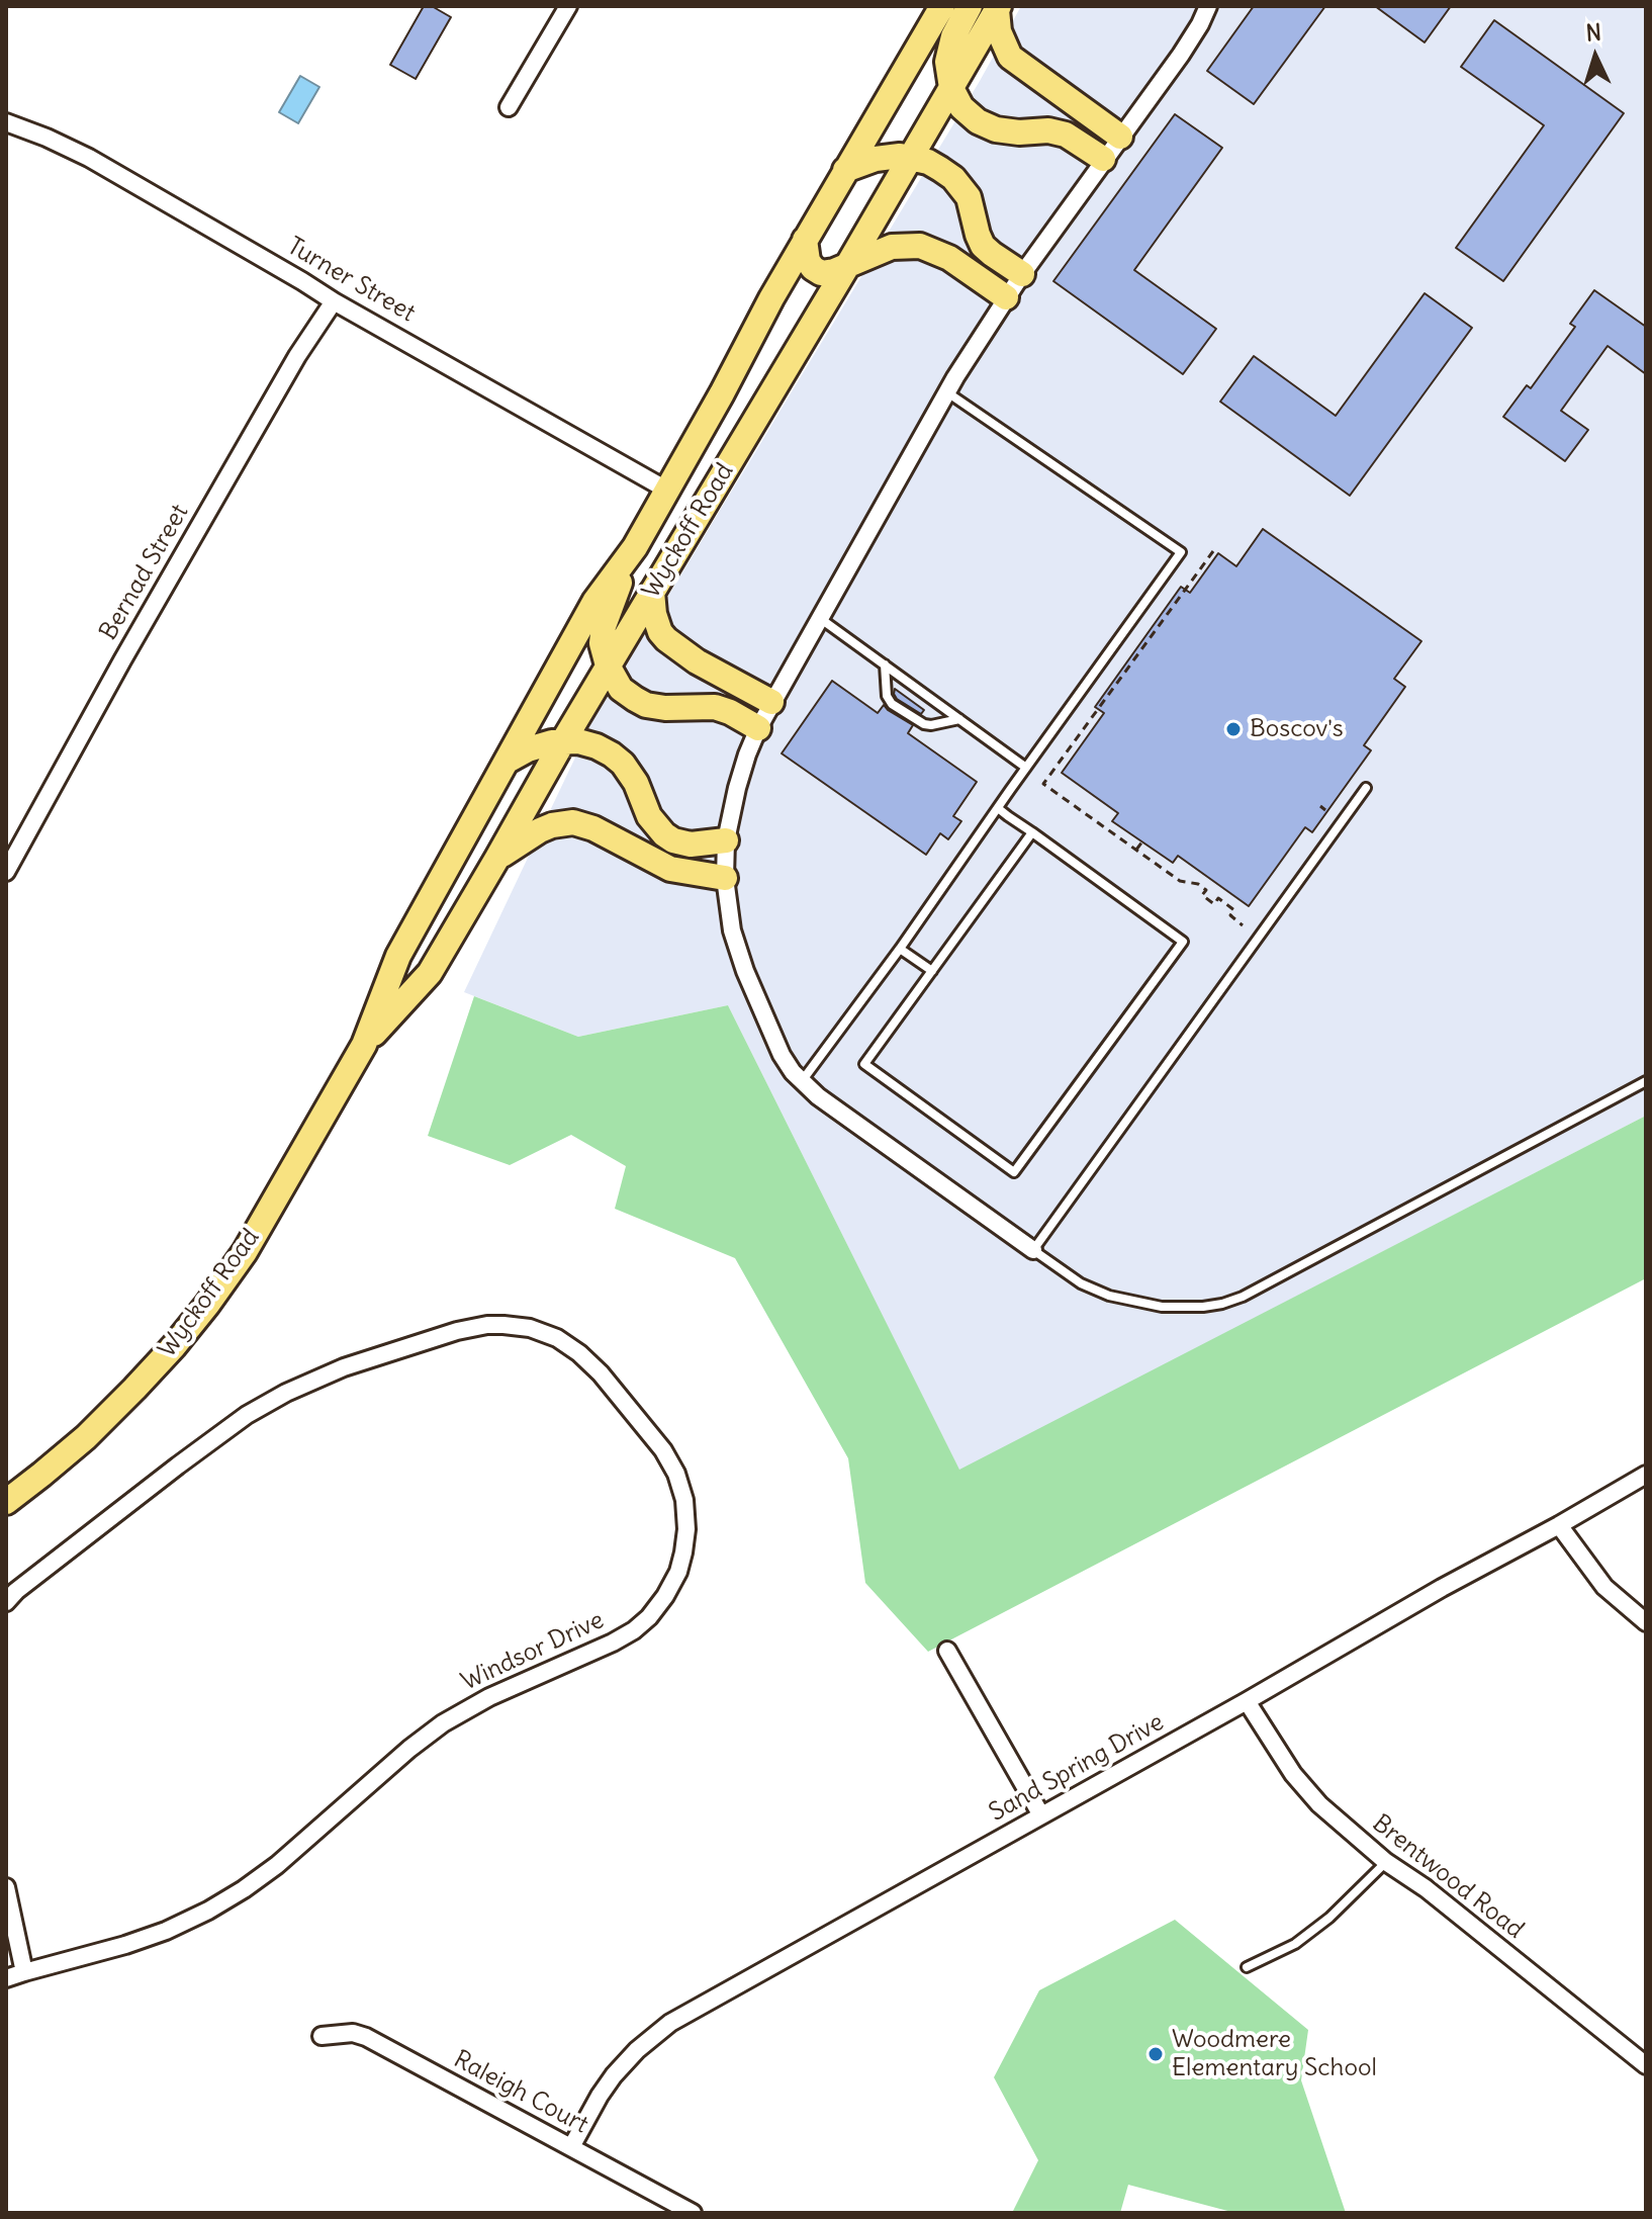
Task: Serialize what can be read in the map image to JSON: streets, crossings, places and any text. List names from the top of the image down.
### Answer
{
  "streets": {
    "main road": ["Wyckoff Road"],
    "street": [
      "Turner Street",
      "Bernad Street",
      "Windsor Drive",
      "Sand Spring Drive",
      "Brentwood Road",
      "Raleigh Court"
    ]
  },
  "crossings": [
    ["Turner Street", "Wyckoff Road"],
    ["Turner Street", "Bernad Street"],
    ["Sand Spring Drive", "Brentwood Road"],
    ["Sand Spring Drive", "Raleigh Court"]
  ],
  "places": ["Boscov's", "Woodmere Elementary School"],
  "north": "top"
}
